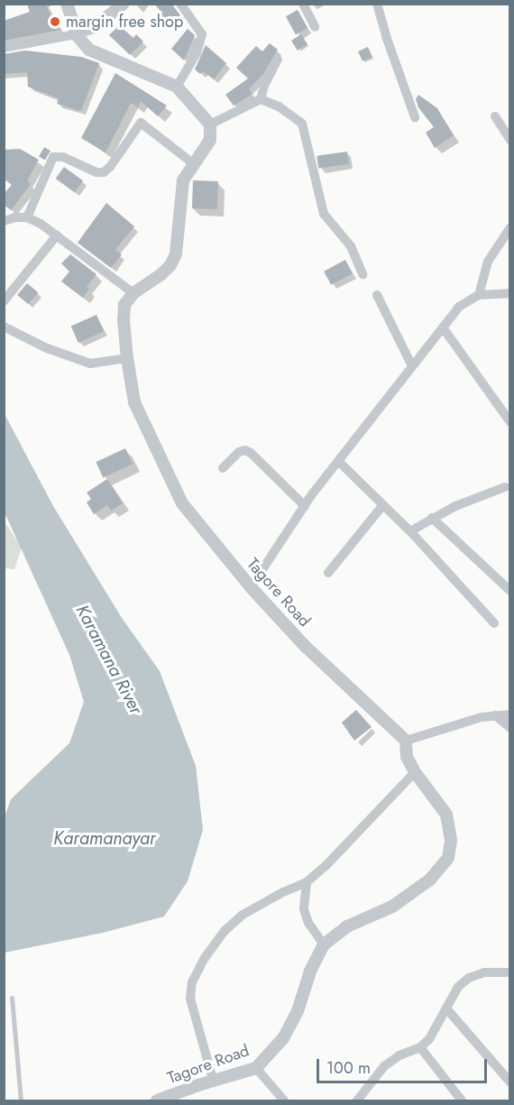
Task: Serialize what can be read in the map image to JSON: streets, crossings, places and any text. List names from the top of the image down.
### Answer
{
  "streets": {
    "street": ["Tagore Road"]
  },
  "water": ["Karamana River", "Karamanayar"],
  "places": ["margin free shop"],
  "scale_bar": "100 m"
}
